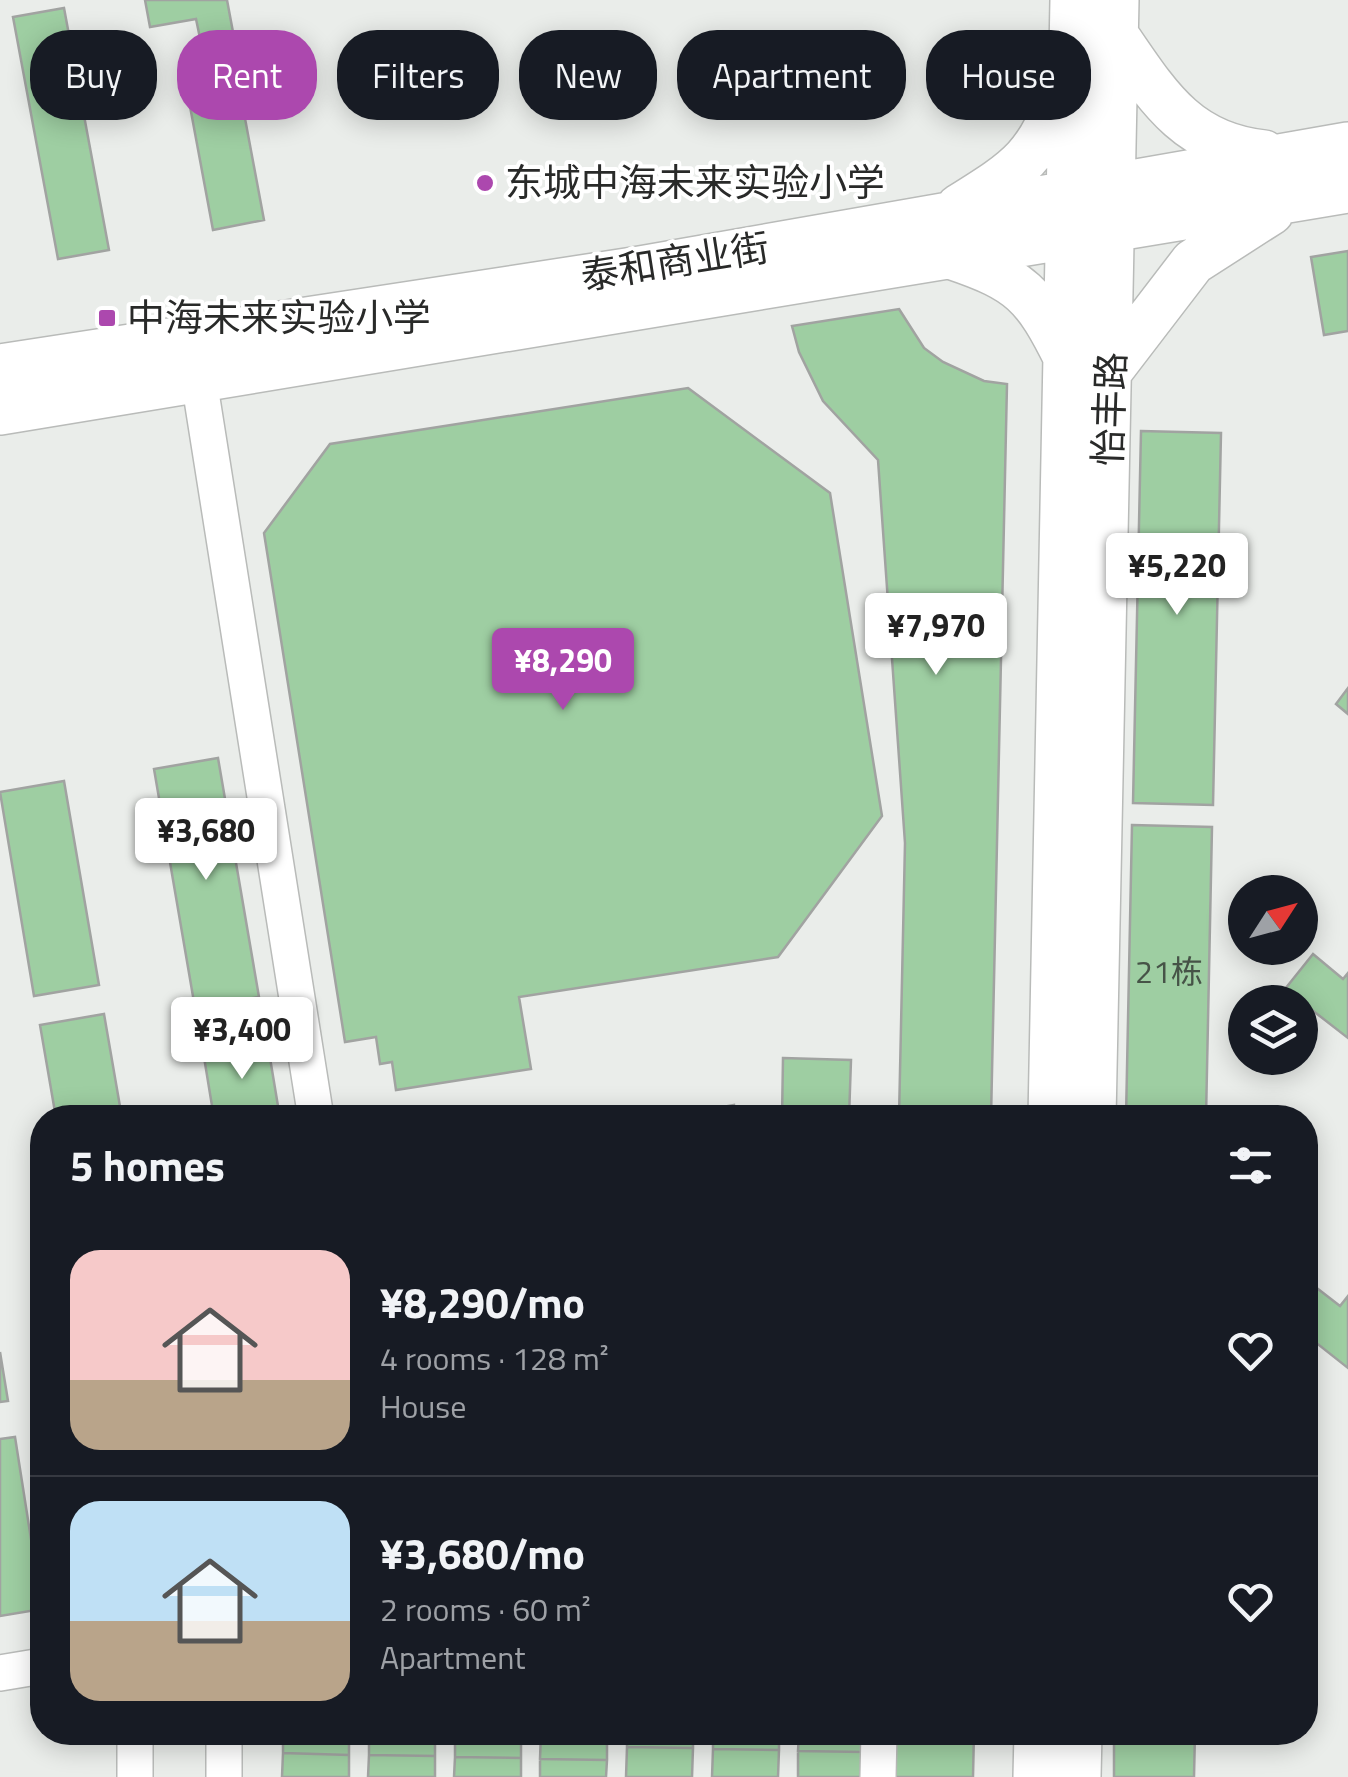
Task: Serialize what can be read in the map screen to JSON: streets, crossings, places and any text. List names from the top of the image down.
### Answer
{
  "streets": {
    "street": ["泰和商业街", "怡丰路"]
  },
  "crossings": [
    ["泰和商业街", "怡丰路"]
  ],
  "places": {
    "other": ["东城中海未来实验小学"],
    "transit": ["中海未来实验小学"]
  },
  "house_numbers": ["21栋"],
  "north": "top right",
  "page": {
    "chip": [
      "Buy",
      "Rent",
      "Filters",
      "New",
      "Apartment",
      "House"
    ],
    "price": [
      "¥5,220",
      "¥7,970",
      "¥8,290",
      "¥3,680",
      "¥3,400"
    ],
    "heading": "5 homes",
    "list": [
      {
        "name": "¥8,290/mo",
        "note": "4 rooms · 128 m² · House"
      },
      {
        "name": "¥3,680/mo",
        "note": "2 rooms · 60 m² · Apartment"
      }
    ]
  }
}
